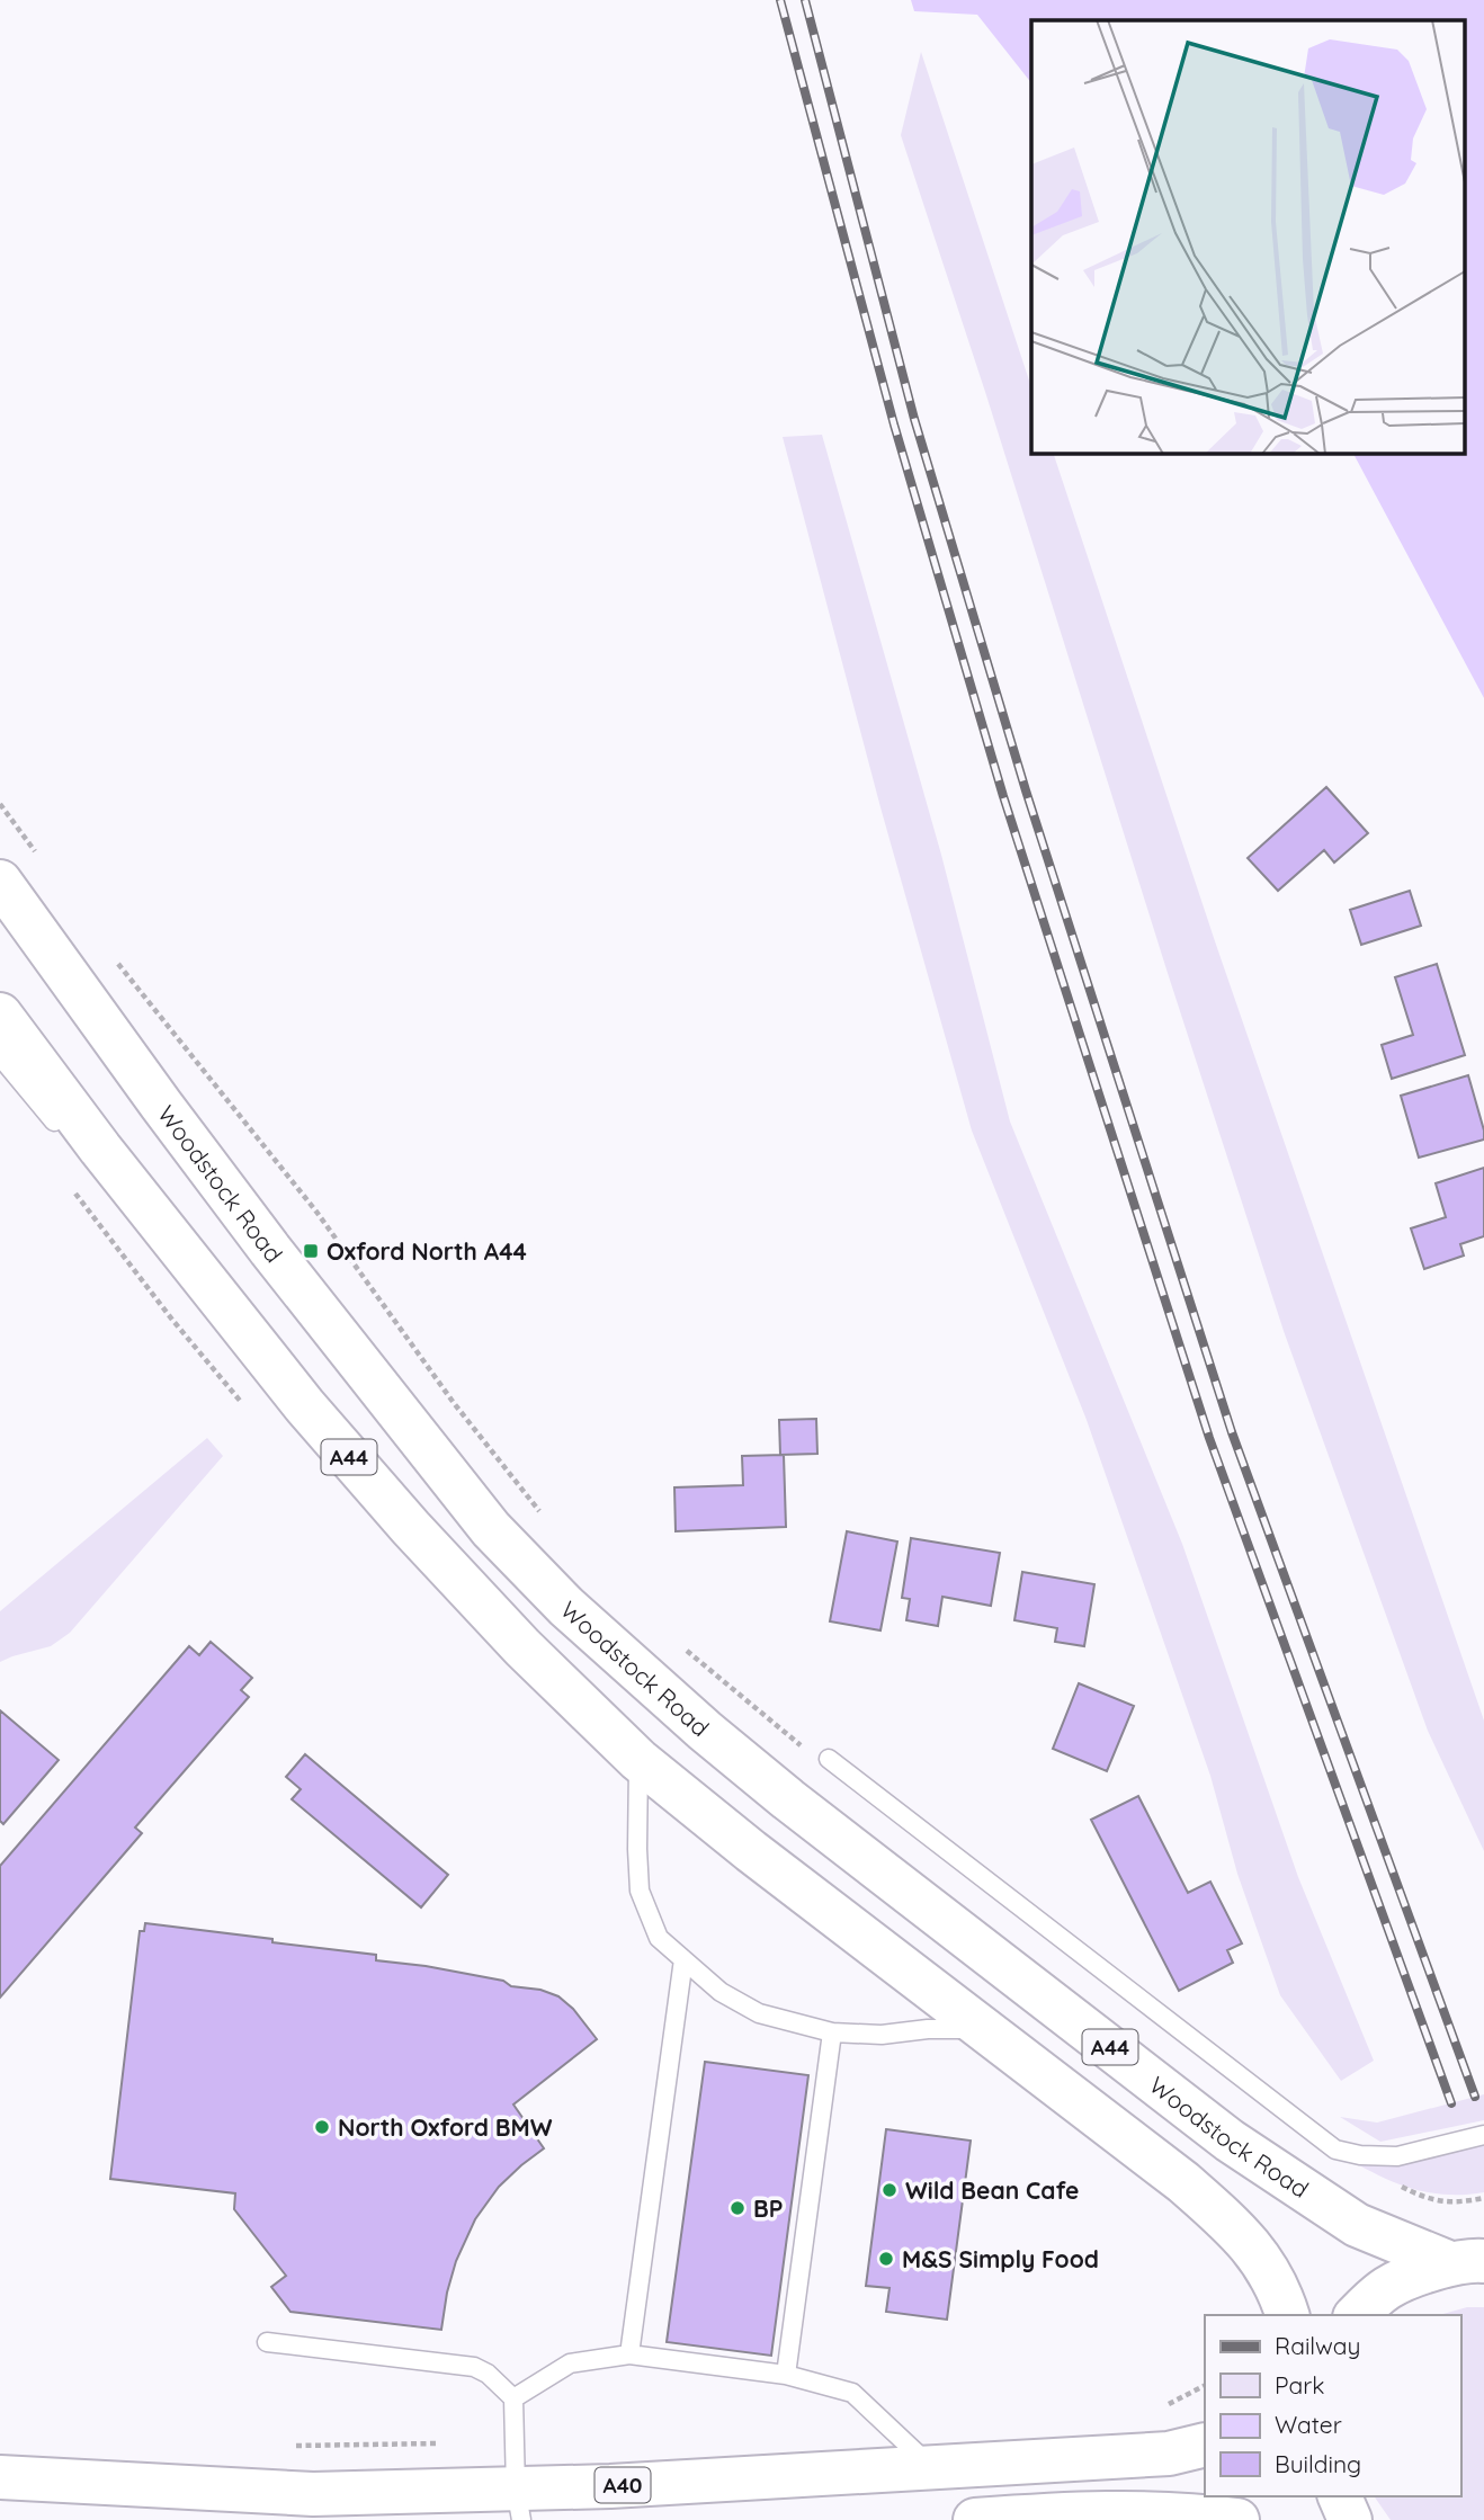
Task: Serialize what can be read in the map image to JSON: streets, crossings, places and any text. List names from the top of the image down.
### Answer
{
  "streets": {
    "highway": ["Woodstock Road", "A44", "A40"]
  },
  "places": {
    "transit": ["Oxford North A44"],
    "other": [
      "North Oxford BMW",
      "Wild Bean Cafe",
      "BP",
      "M&S Simply Food"
    ]
  },
  "legend": [
    "Railway",
    "Park",
    "Water",
    "Building"
  ]
}
